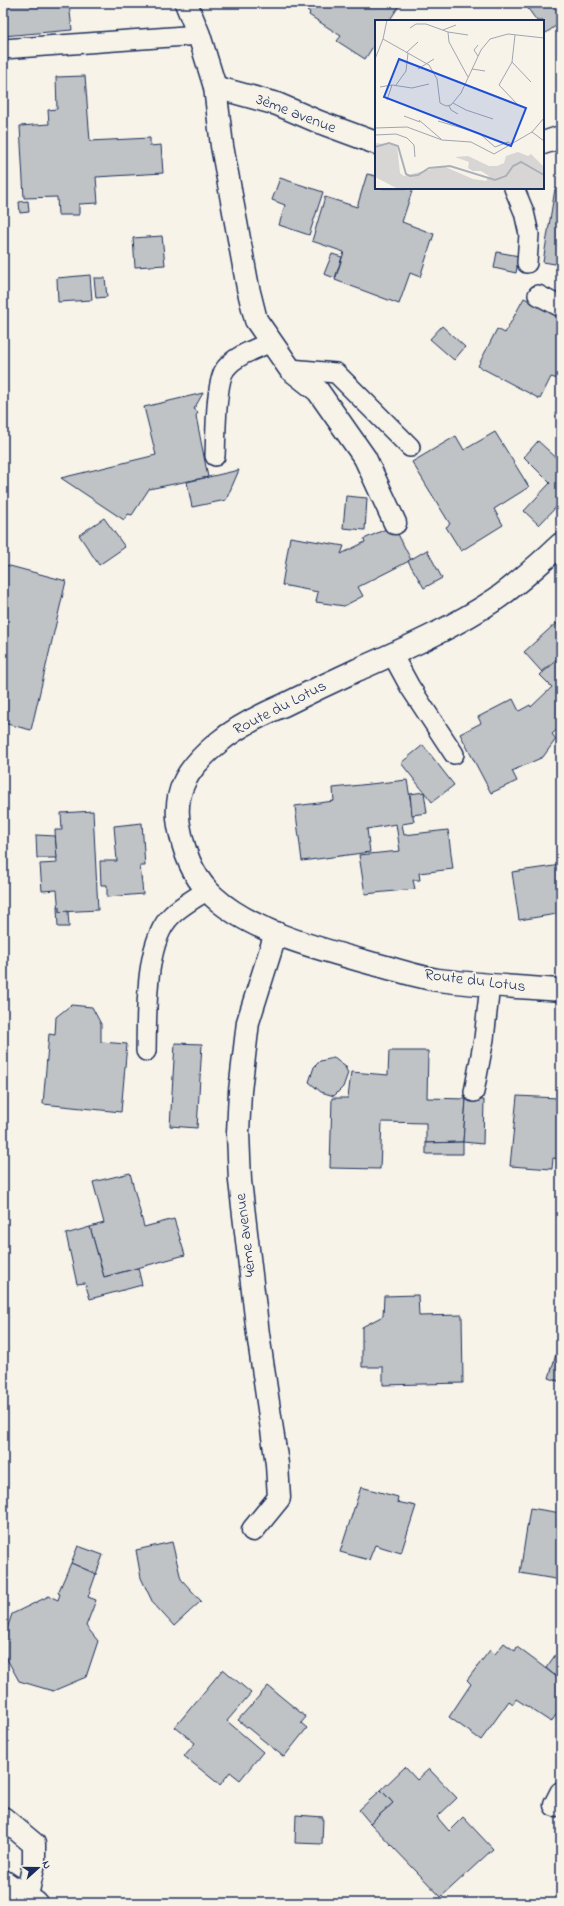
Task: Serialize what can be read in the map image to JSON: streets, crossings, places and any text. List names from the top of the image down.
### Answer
{
  "streets": {
    "street": ["3ème avenue", "Route du Lotus", "4ème avenue"]
  },
  "crossings": [
    ["Route du Lotus", "4ème avenue"]
  ],
  "north": "right"
}
